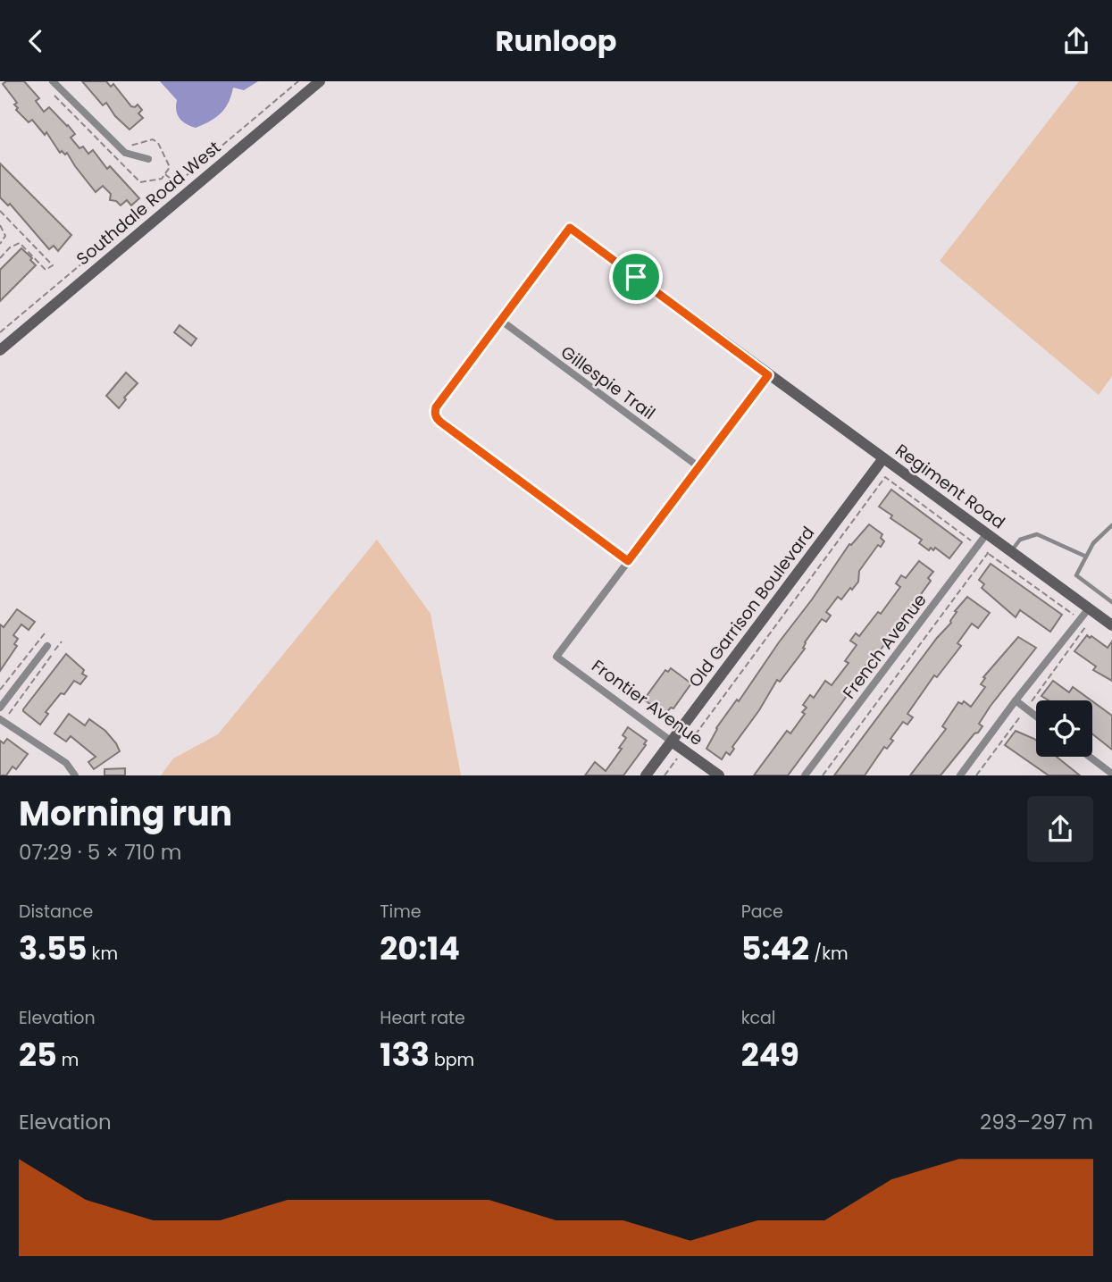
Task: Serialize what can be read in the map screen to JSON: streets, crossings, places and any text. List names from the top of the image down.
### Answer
{
  "streets": {
    "street": [
      "Southdale Road West",
      "Gillespie Trail",
      "Regiment Road",
      "Old Garrison Boulevard",
      "French Avenue",
      "Frontier Avenue"
    ]
  },
  "crossings": [
    ["Regiment Road", "Old Garrison Boulevard"],
    ["Regiment Road", "French Avenue"],
    ["Old Garrison Boulevard", "Frontier Avenue"]
  ],
  "page": {
    "header": "Runloop",
    "heading": ["Morning run", "07:29 · 5 × 710 m"],
    "stats": [
      ["Distance", "3.55 km"],
      ["Time", "20:14"],
      ["Pace", "5:42 /km"],
      ["Elevation", "25 m"],
      ["Heart rate", "133 bpm"],
      ["kcal", "249"]
    ],
    "chart": ["Elevation", "293–297 m"]
  }
}
